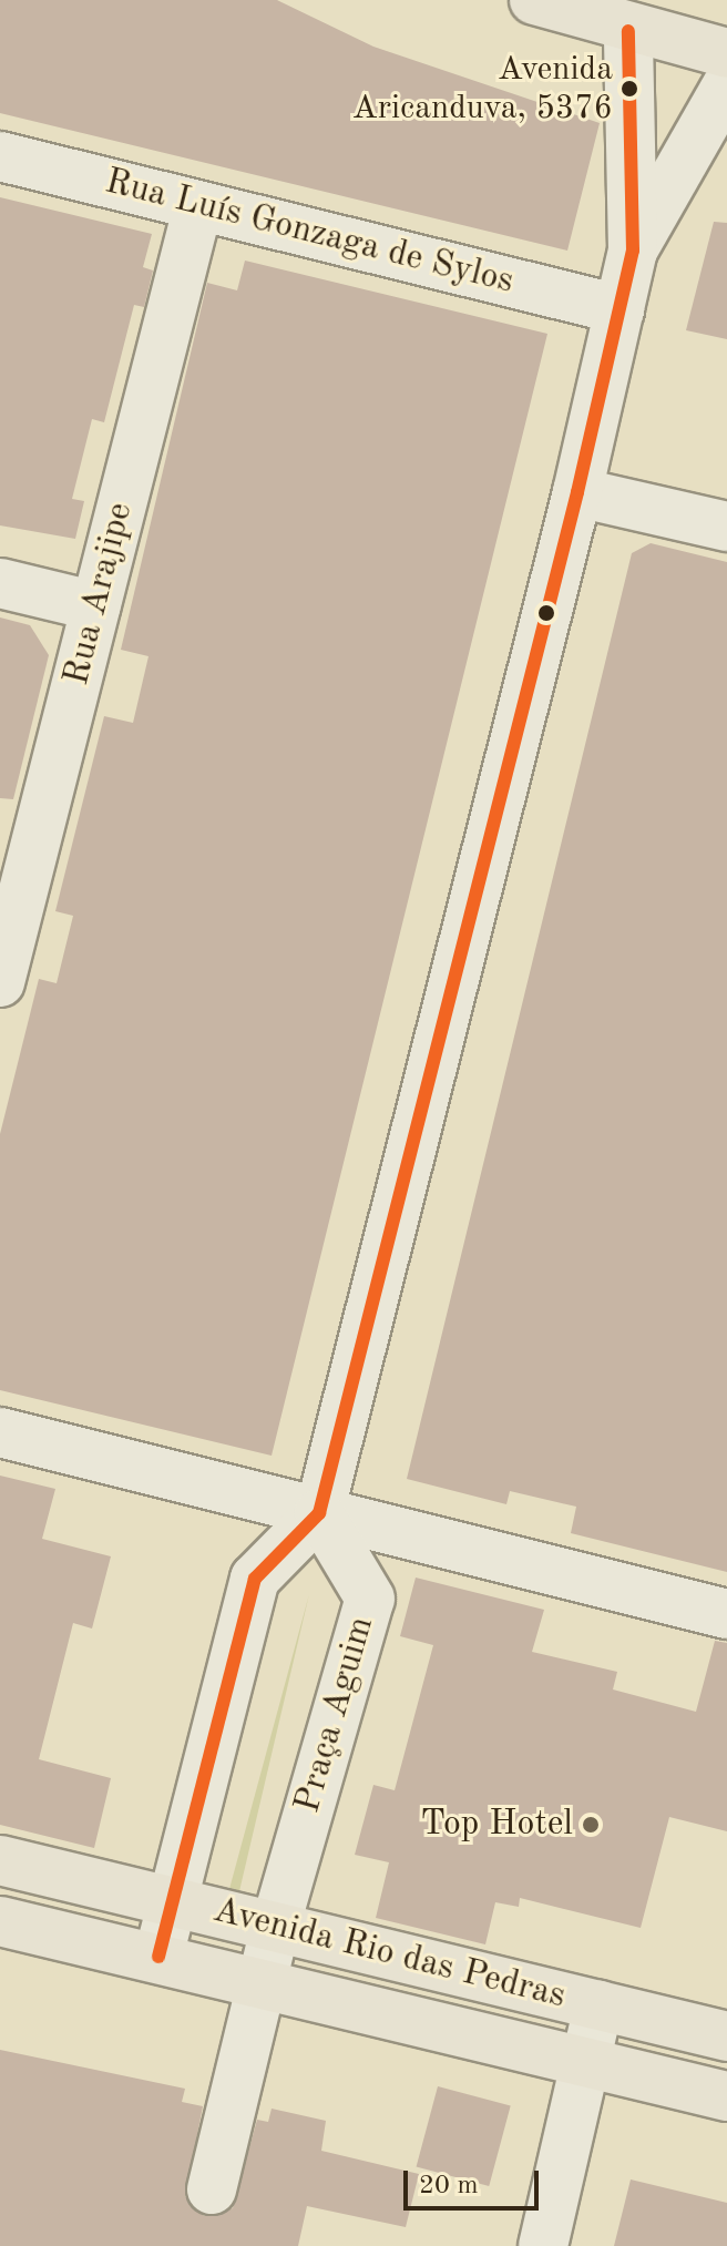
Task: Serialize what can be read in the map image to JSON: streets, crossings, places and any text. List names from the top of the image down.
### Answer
{
  "streets": {
    "main road": ["Avenida Rio das Pedras"],
    "street": ["Rua Luís Gonzaga de Sylos", "Rua Arajipe", "Praça Aguim"]
  },
  "crossings": [
    ["Rua Luís Gonzaga de Sylos", "Rua Arajipe"],
    ["Praça Aguim", "Avenida Rio das Pedras"]
  ],
  "places": ["Avenida Aricanduva, 5376", "Top Hotel"],
  "scale_bar": "20 m"
}
